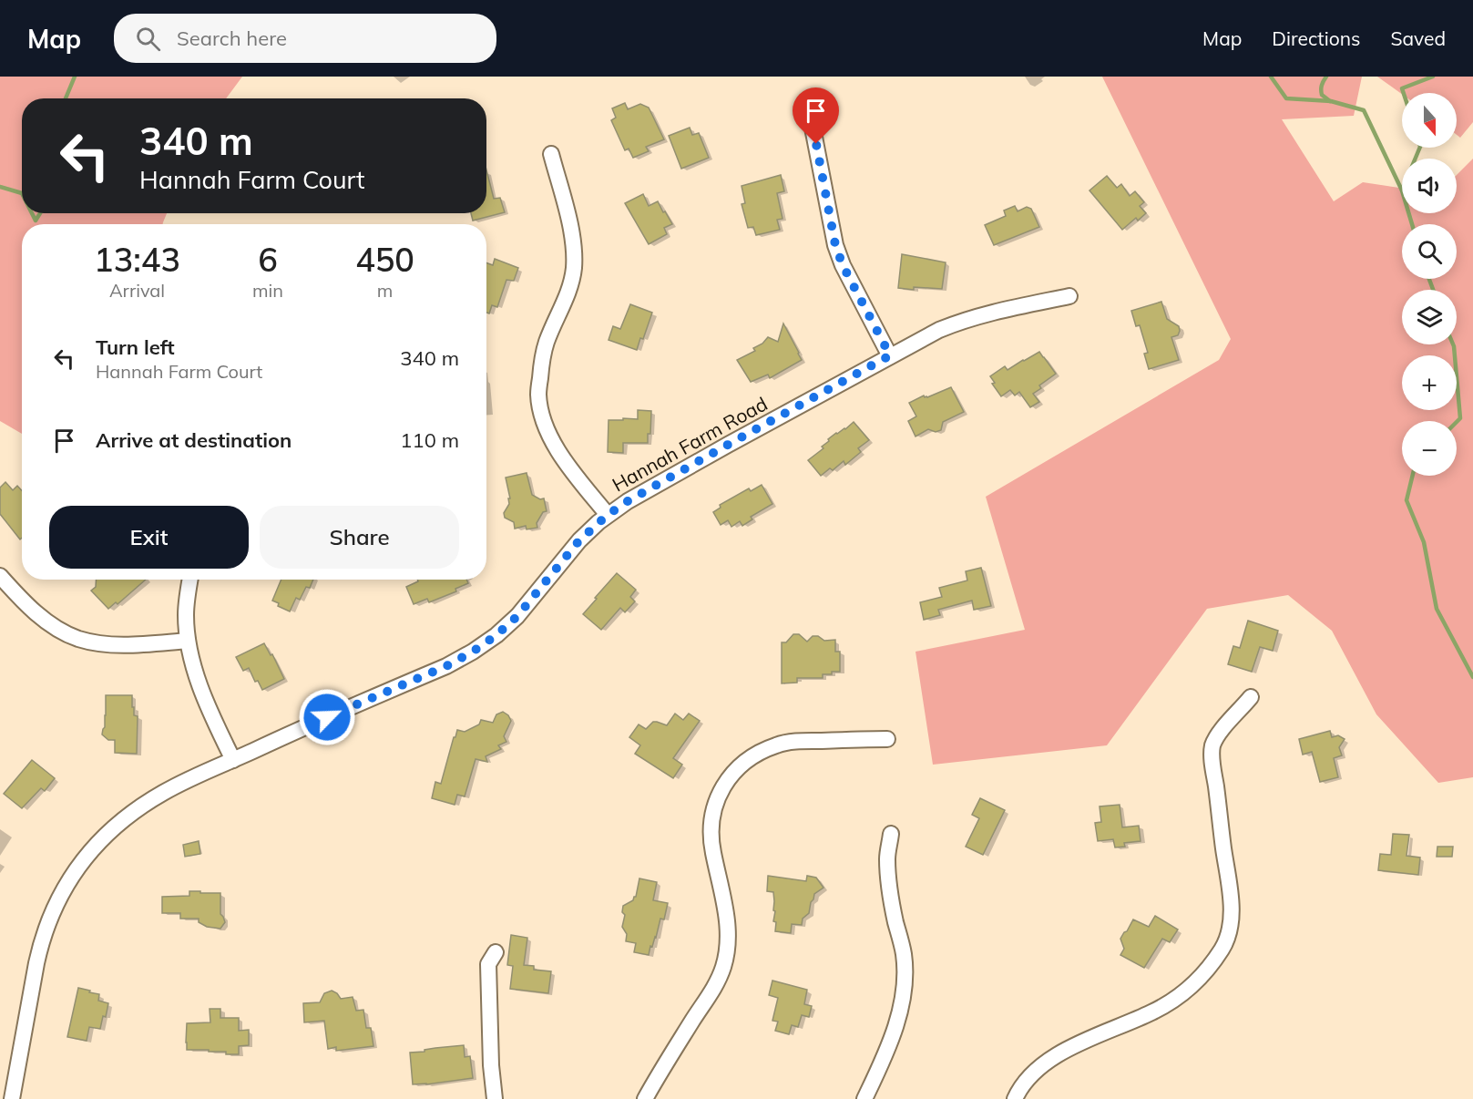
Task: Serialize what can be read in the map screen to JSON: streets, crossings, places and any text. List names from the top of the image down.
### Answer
{
  "streets": {
    "street": ["Hannah Farm Road"]
  },
  "north": "bottom",
  "page": {
    "header": "Map",
    "search": "Search here",
    "nav": ["Map", "Directions", "Saved"],
    "map_buttons": ["+", "−"],
    "turn": ["340 m", "Hannah Farm Court"],
    "eta": [
      "13:43",
      "Arrival",
      "6",
      "min",
      "450",
      "m"
    ],
    "list": [
      {
        "name": "Turn left",
        "note": "Hannah Farm Court",
        "value": "340 m"
      },
      {
        "name": "Arrive at destination",
        "value": "110 m"
      }
    ],
    "buttons": ["Exit", "Share"]
  }
}
